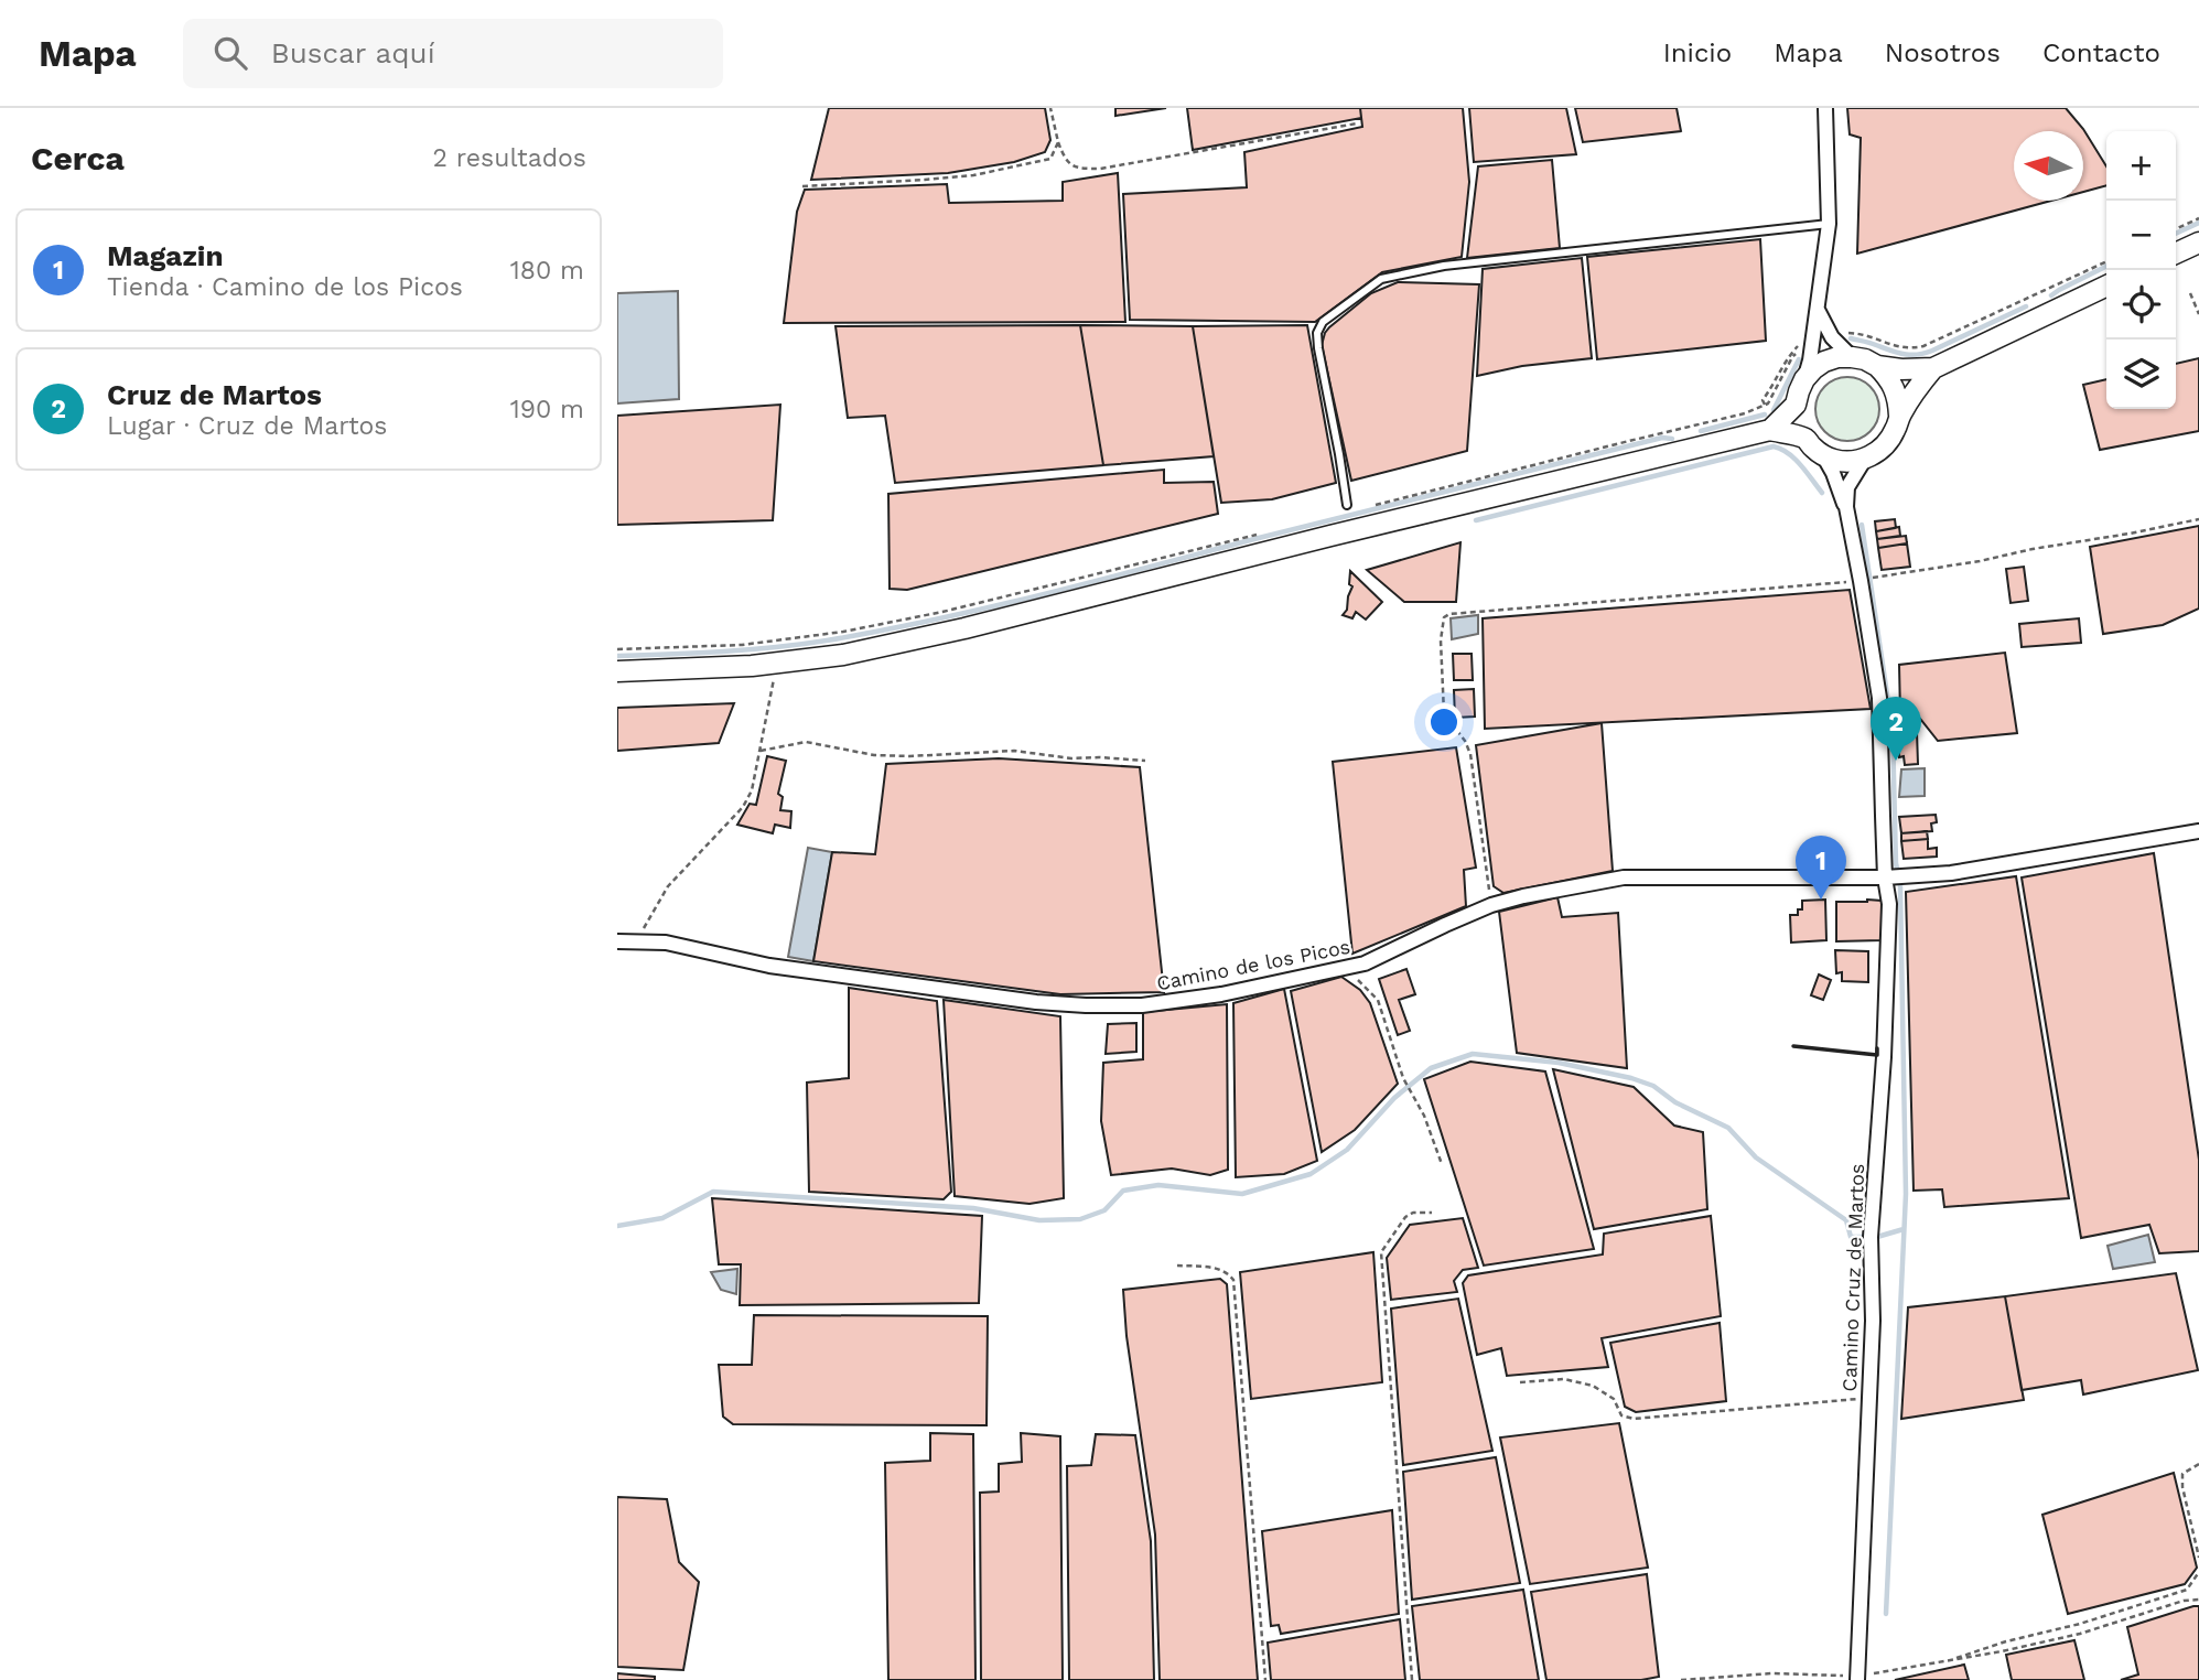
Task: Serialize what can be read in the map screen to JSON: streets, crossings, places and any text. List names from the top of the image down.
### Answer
{
  "streets": {
    "street": ["Camino de los Picos", "Camino Cruz de Martos"]
  },
  "crossings": [
    ["Camino de los Picos", "Camino Cruz de Martos"]
  ],
  "north": "left",
  "page": {
    "header": "Mapa",
    "search": "Buscar aquí",
    "nav": [
      "Inicio",
      "Mapa",
      "Nosotros",
      "Contacto"
    ],
    "heading": ["Cerca", "2 resultados"],
    "map_buttons": ["+", "−"],
    "list": [
      {
        "mark": "1",
        "name": "Magazin",
        "note": "Tienda · Camino de los Picos",
        "value": "180 m"
      },
      {
        "mark": "2",
        "name": "Cruz de Martos",
        "note": "Lugar · Cruz de Martos",
        "value": "190 m"
      }
    ],
    "pins": ["2", "1"]
  }
}
